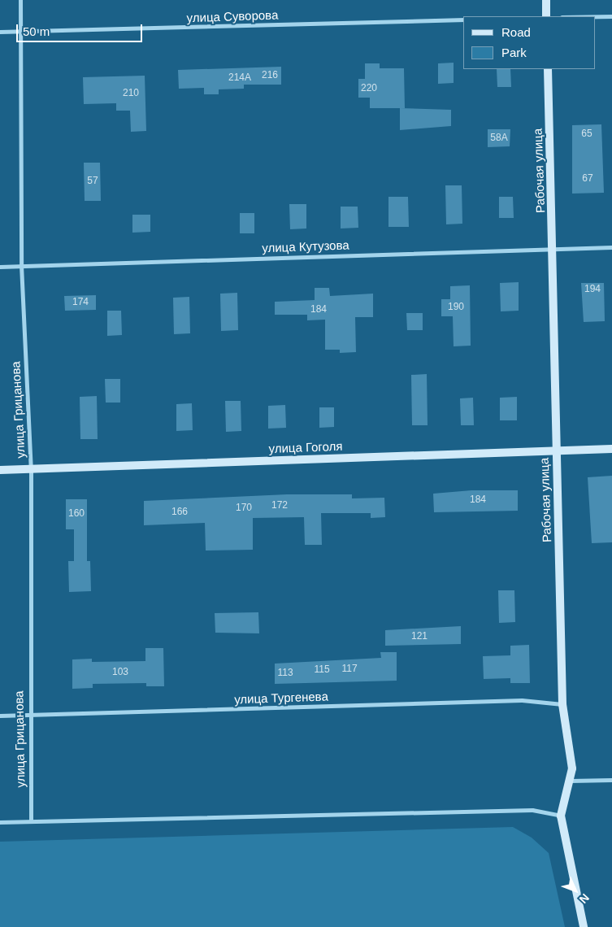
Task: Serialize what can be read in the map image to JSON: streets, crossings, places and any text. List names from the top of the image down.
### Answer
{
  "streets": {
    "street": [
      "улица Суворова",
      "Рабочая улица",
      "улица Кутузова",
      "улица Грицанова",
      "улица Гоголя",
      "улица Тургенева"
    ]
  },
  "crossings": [
    ["улица Суворова", "улица Грицанова"],
    ["Рабочая улица", "улица Кутузова"],
    ["Рабочая улица", "улица Гоголя"],
    ["Рабочая улица", "улица Тургенева"],
    ["улица Кутузова", "улица Грицанова"],
    ["улица Грицанова", "улица Гоголя"],
    ["улица Грицанова", "улица Тургенева"]
  ],
  "house_numbers": [
    "216",
    "214А",
    "220",
    "210",
    "65",
    "58А",
    "67",
    "57",
    "194",
    "174",
    "190",
    "184",
    "184",
    "172",
    "170",
    "166",
    "160",
    "121",
    "117",
    "115",
    "103",
    "113"
  ],
  "legend": ["Road", "Park"],
  "scale_bar": "50 m",
  "north": "bottom right"
}
